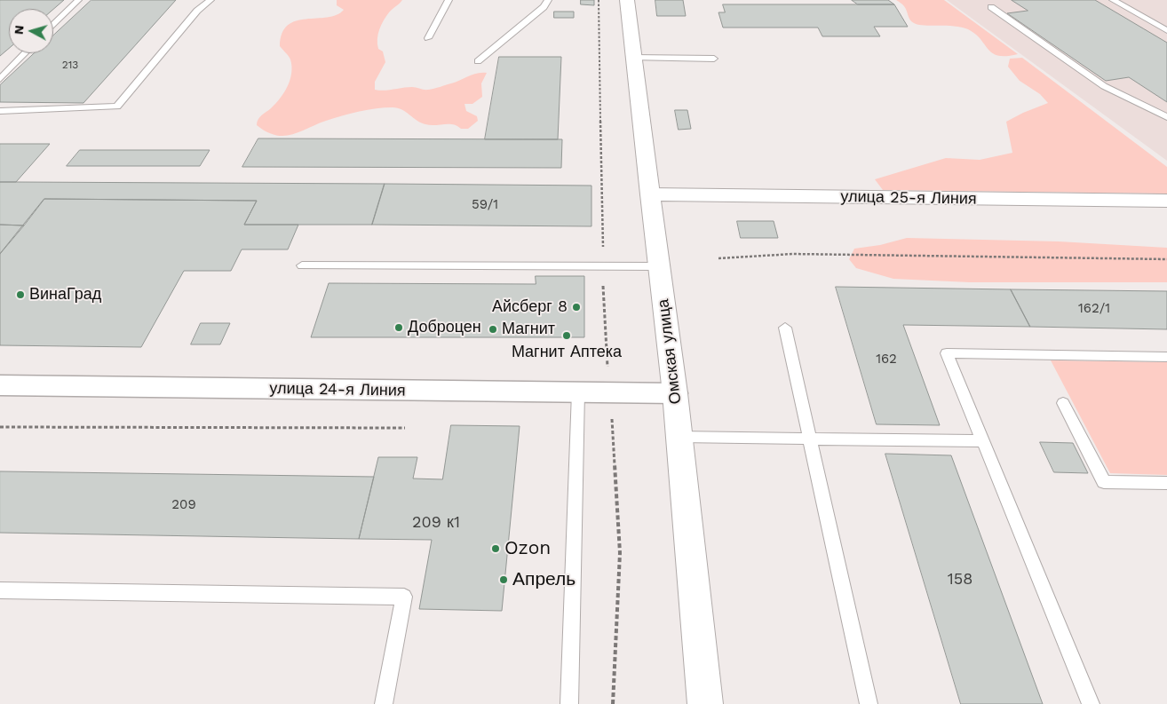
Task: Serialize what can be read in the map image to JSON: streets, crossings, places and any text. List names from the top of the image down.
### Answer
{
  "streets": {
    "main road": ["улица 25-я Линия", "Омская улица"],
    "street": ["улица 24-я Линия"]
  },
  "crossings": [
    ["улица 25-я Линия", "Омская улица"],
    ["Омская улица", "улица 24-я Линия"]
  ],
  "places": [
    "ВинаГрад",
    "Айсберг 8",
    "Доброцен",
    "Магнит",
    "Магнит Аптека",
    "Ozon",
    "Апрель"
  ],
  "house_numbers": [
    "213",
    "59/1",
    "162/1",
    "162",
    "209",
    "209 к1",
    "158"
  ],
  "north": "left"
}
